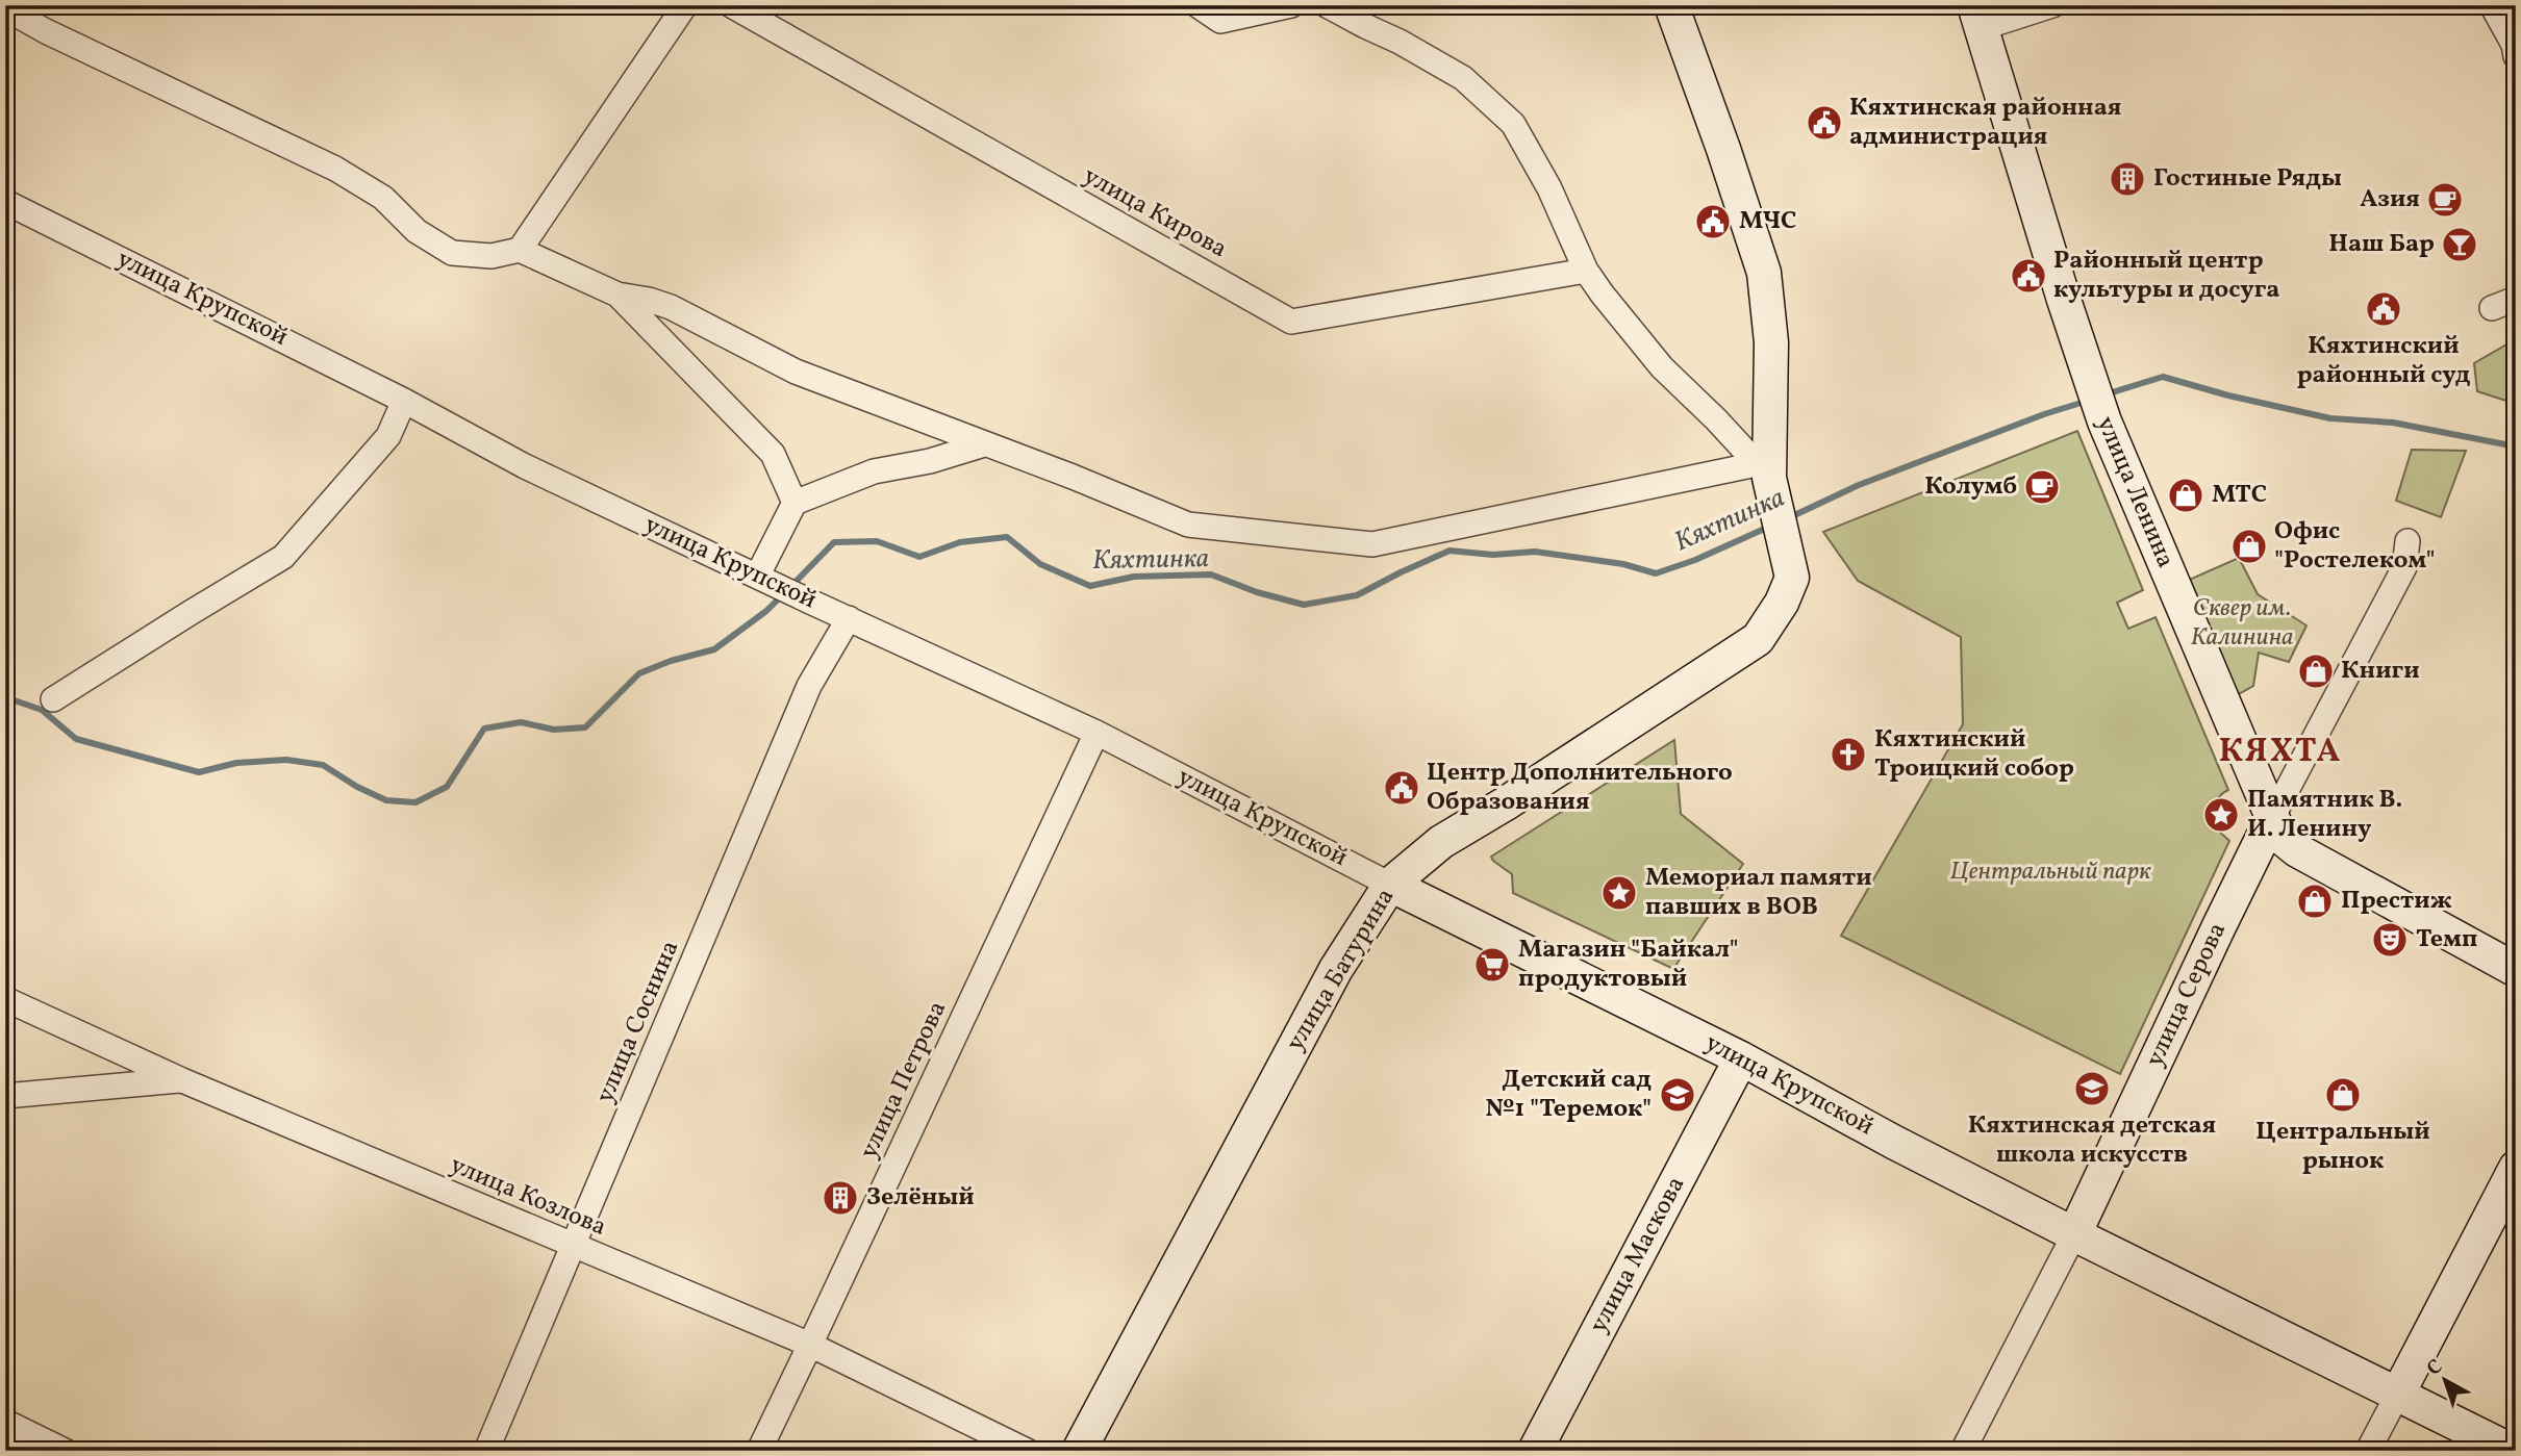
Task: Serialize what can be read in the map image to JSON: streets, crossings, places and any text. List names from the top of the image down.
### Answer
{
  "streets": {
    "street": [
      "улица Кирова",
      "улица Крупской",
      "улица Ленина",
      "улица Батурина",
      "улица Серова",
      "улица Соснина",
      "улица Петрова",
      "улица Козлова",
      "улица Маскова"
    ]
  },
  "crossings": [
    ["улица Крупской", "улица Батурина"],
    ["улица Крупской", "улица Серова"],
    ["улица Крупской", "улица Соснина"],
    ["улица Крупской", "улица Петрова"],
    ["улица Крупской", "улица Маскова"],
    ["улица Ленина", "улица Серова"],
    ["улица Соснина", "улица Козлова"],
    ["улица Петрова", "улица Козлова"]
  ],
  "districts": ["КЯХТА"],
  "water": ["Кяхтинка"],
  "parks": ["Сквер им. Калинина", "Центральный парк"],
  "places": {
    "public building": [
      "Кяхтинская районная администрация",
      "МЧС",
      "Районный центр культуры и досуга",
      "Кяхтинский районный суд",
      "Центр Дополнительного Образования"
    ],
    "building": ["Гостиные Ряды", "Зелёный"],
    "cafe": ["Азия", "Колумб"],
    "bar": ["Наш Бар"],
    "shop": [
      "МТС",
      "Офис \"Ростелеком\"",
      "Книги",
      "Престиж",
      "Центральный рынок"
    ],
    "church": ["Кяхтинский Троицкий собор"],
    "place": ["Памятник В. И. Ленину", "Мемориал памяти павших в ВОВ"],
    "theatre": ["Темп"],
    "supermarket": ["Магазин \"Байкал\" продуктовый"],
    "school or university": ["Кяхтинская детская школа искусств", "Детский сад №1 \"Теремок\""]
  },
  "north": "top left"
}
